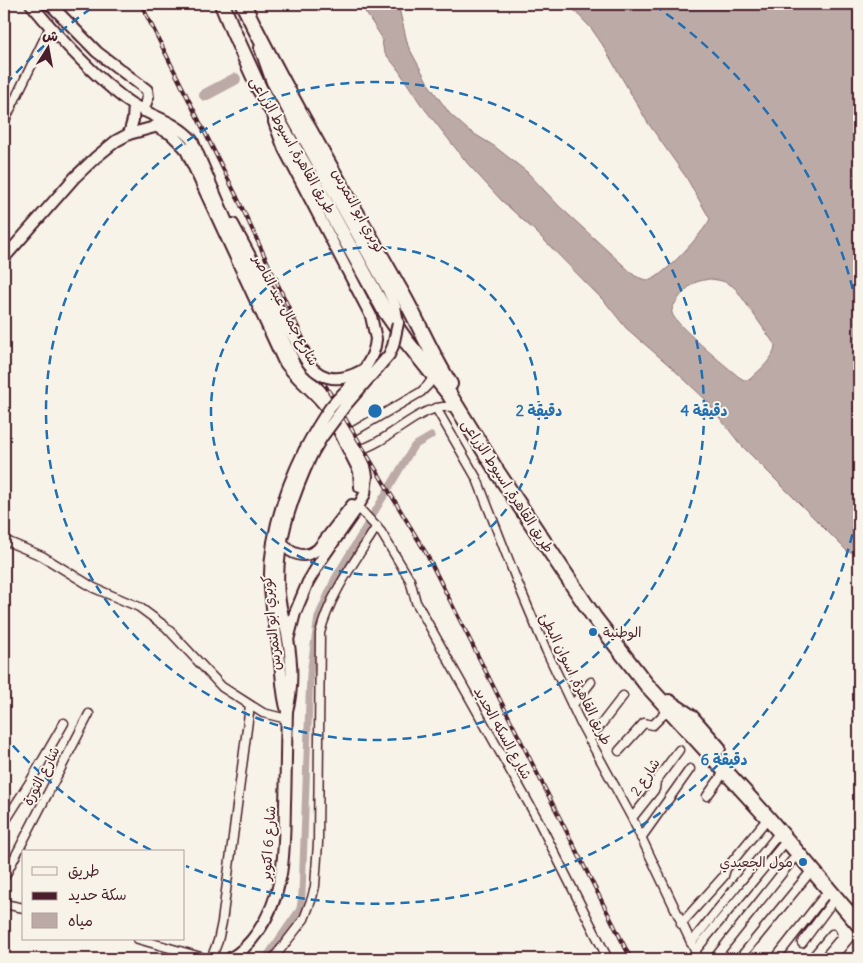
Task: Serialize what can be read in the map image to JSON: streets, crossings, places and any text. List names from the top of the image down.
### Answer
{
  "streets": {
    "highway": ["طريق القاهرة, اسيوط الزراعى"],
    "main road": ["كوبري ابو النمرس", "شارع جمال عبد الناصر", "شارع 6 اكتوبر"],
    "street": [
      "طريق القاهرة, اسوان البطئ",
      "شارع السكه الحديد",
      "شارع الثورة",
      "شارع 2"
    ]
  },
  "crossings": [
    ["طريق القاهرة, اسيوط الزراعى", "كوبري ابو النمرس"],
    ["كوبري ابو النمرس", "شارع جمال عبد الناصر"],
    ["كوبري ابو النمرس", "شارع 6 اكتوبر"],
    ["شارع جمال عبد الناصر", "شارع السكه الحديد"],
    ["طريق القاهرة, اسوان البطئ", "شارع 2"]
  ],
  "places": ["الوطنية", "مول الجعيدي"],
  "legend": ["طريق", "سكة حديد", "مياه"],
  "north": "top",
  "rings": ["2 دقيقة", "4 دقيقة", "6 دقيقة"]
}
